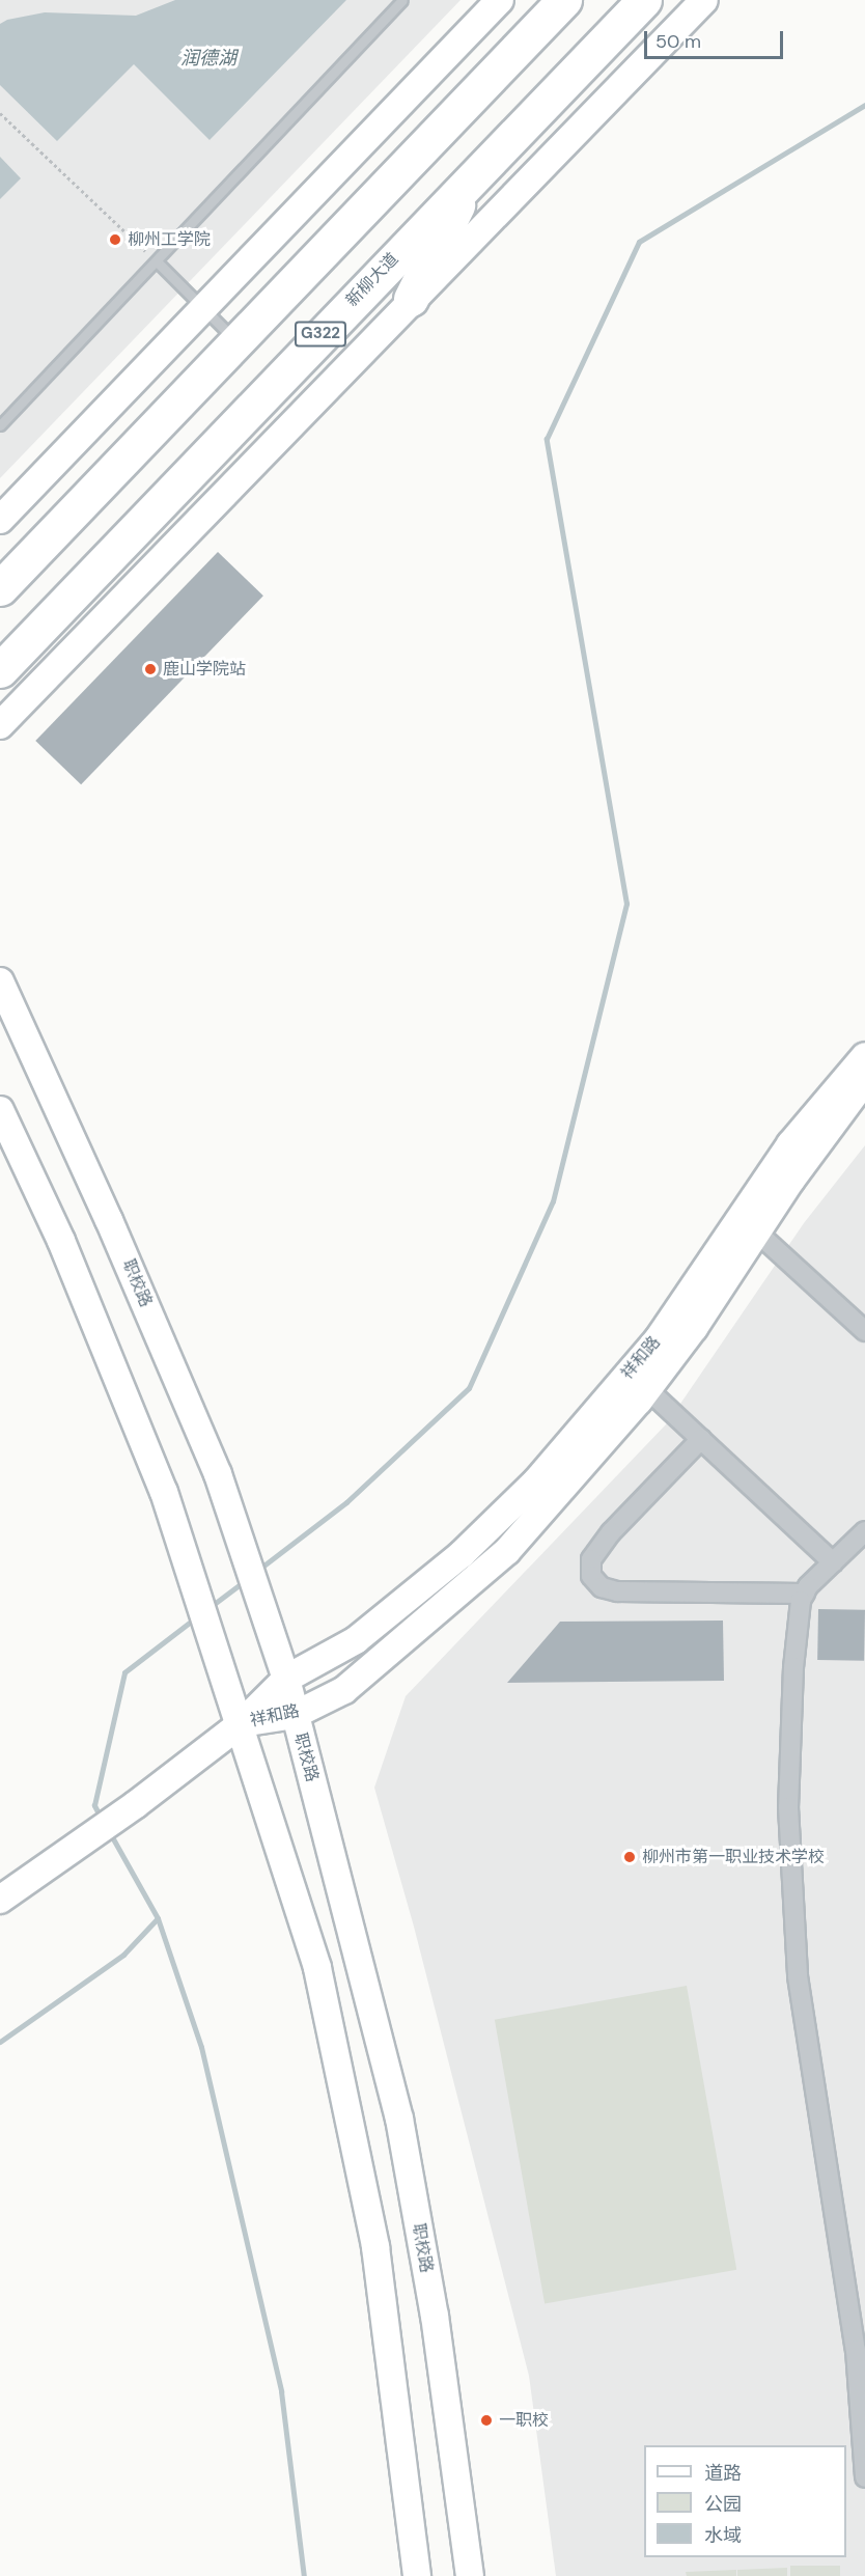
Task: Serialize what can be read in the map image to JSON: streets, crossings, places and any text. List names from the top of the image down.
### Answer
{
  "streets": {
    "highway": ["新柳大道", "G322"],
    "main road": ["职校路", "祥和路"]
  },
  "crossings": [
    ["职校路", "祥和路"]
  ],
  "water": ["润德湖"],
  "places": [
    "柳州工学院",
    "鹿山学院站",
    "柳州市第一职业技术学校",
    "一职校"
  ],
  "legend": ["道路", "公园", "水域"],
  "scale_bar": "50 m"
}
